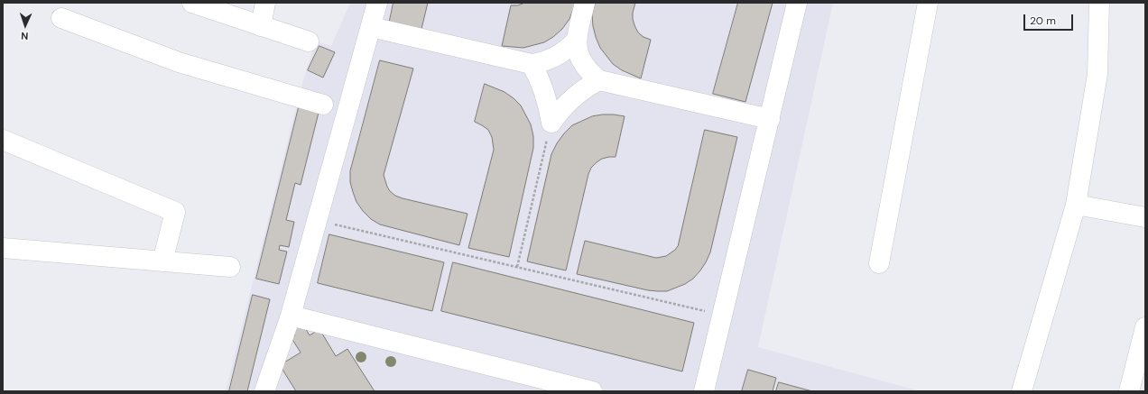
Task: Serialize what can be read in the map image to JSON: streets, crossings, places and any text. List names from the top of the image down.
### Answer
{
  "scale_bar": "20 m",
  "north": "bottom"
}
